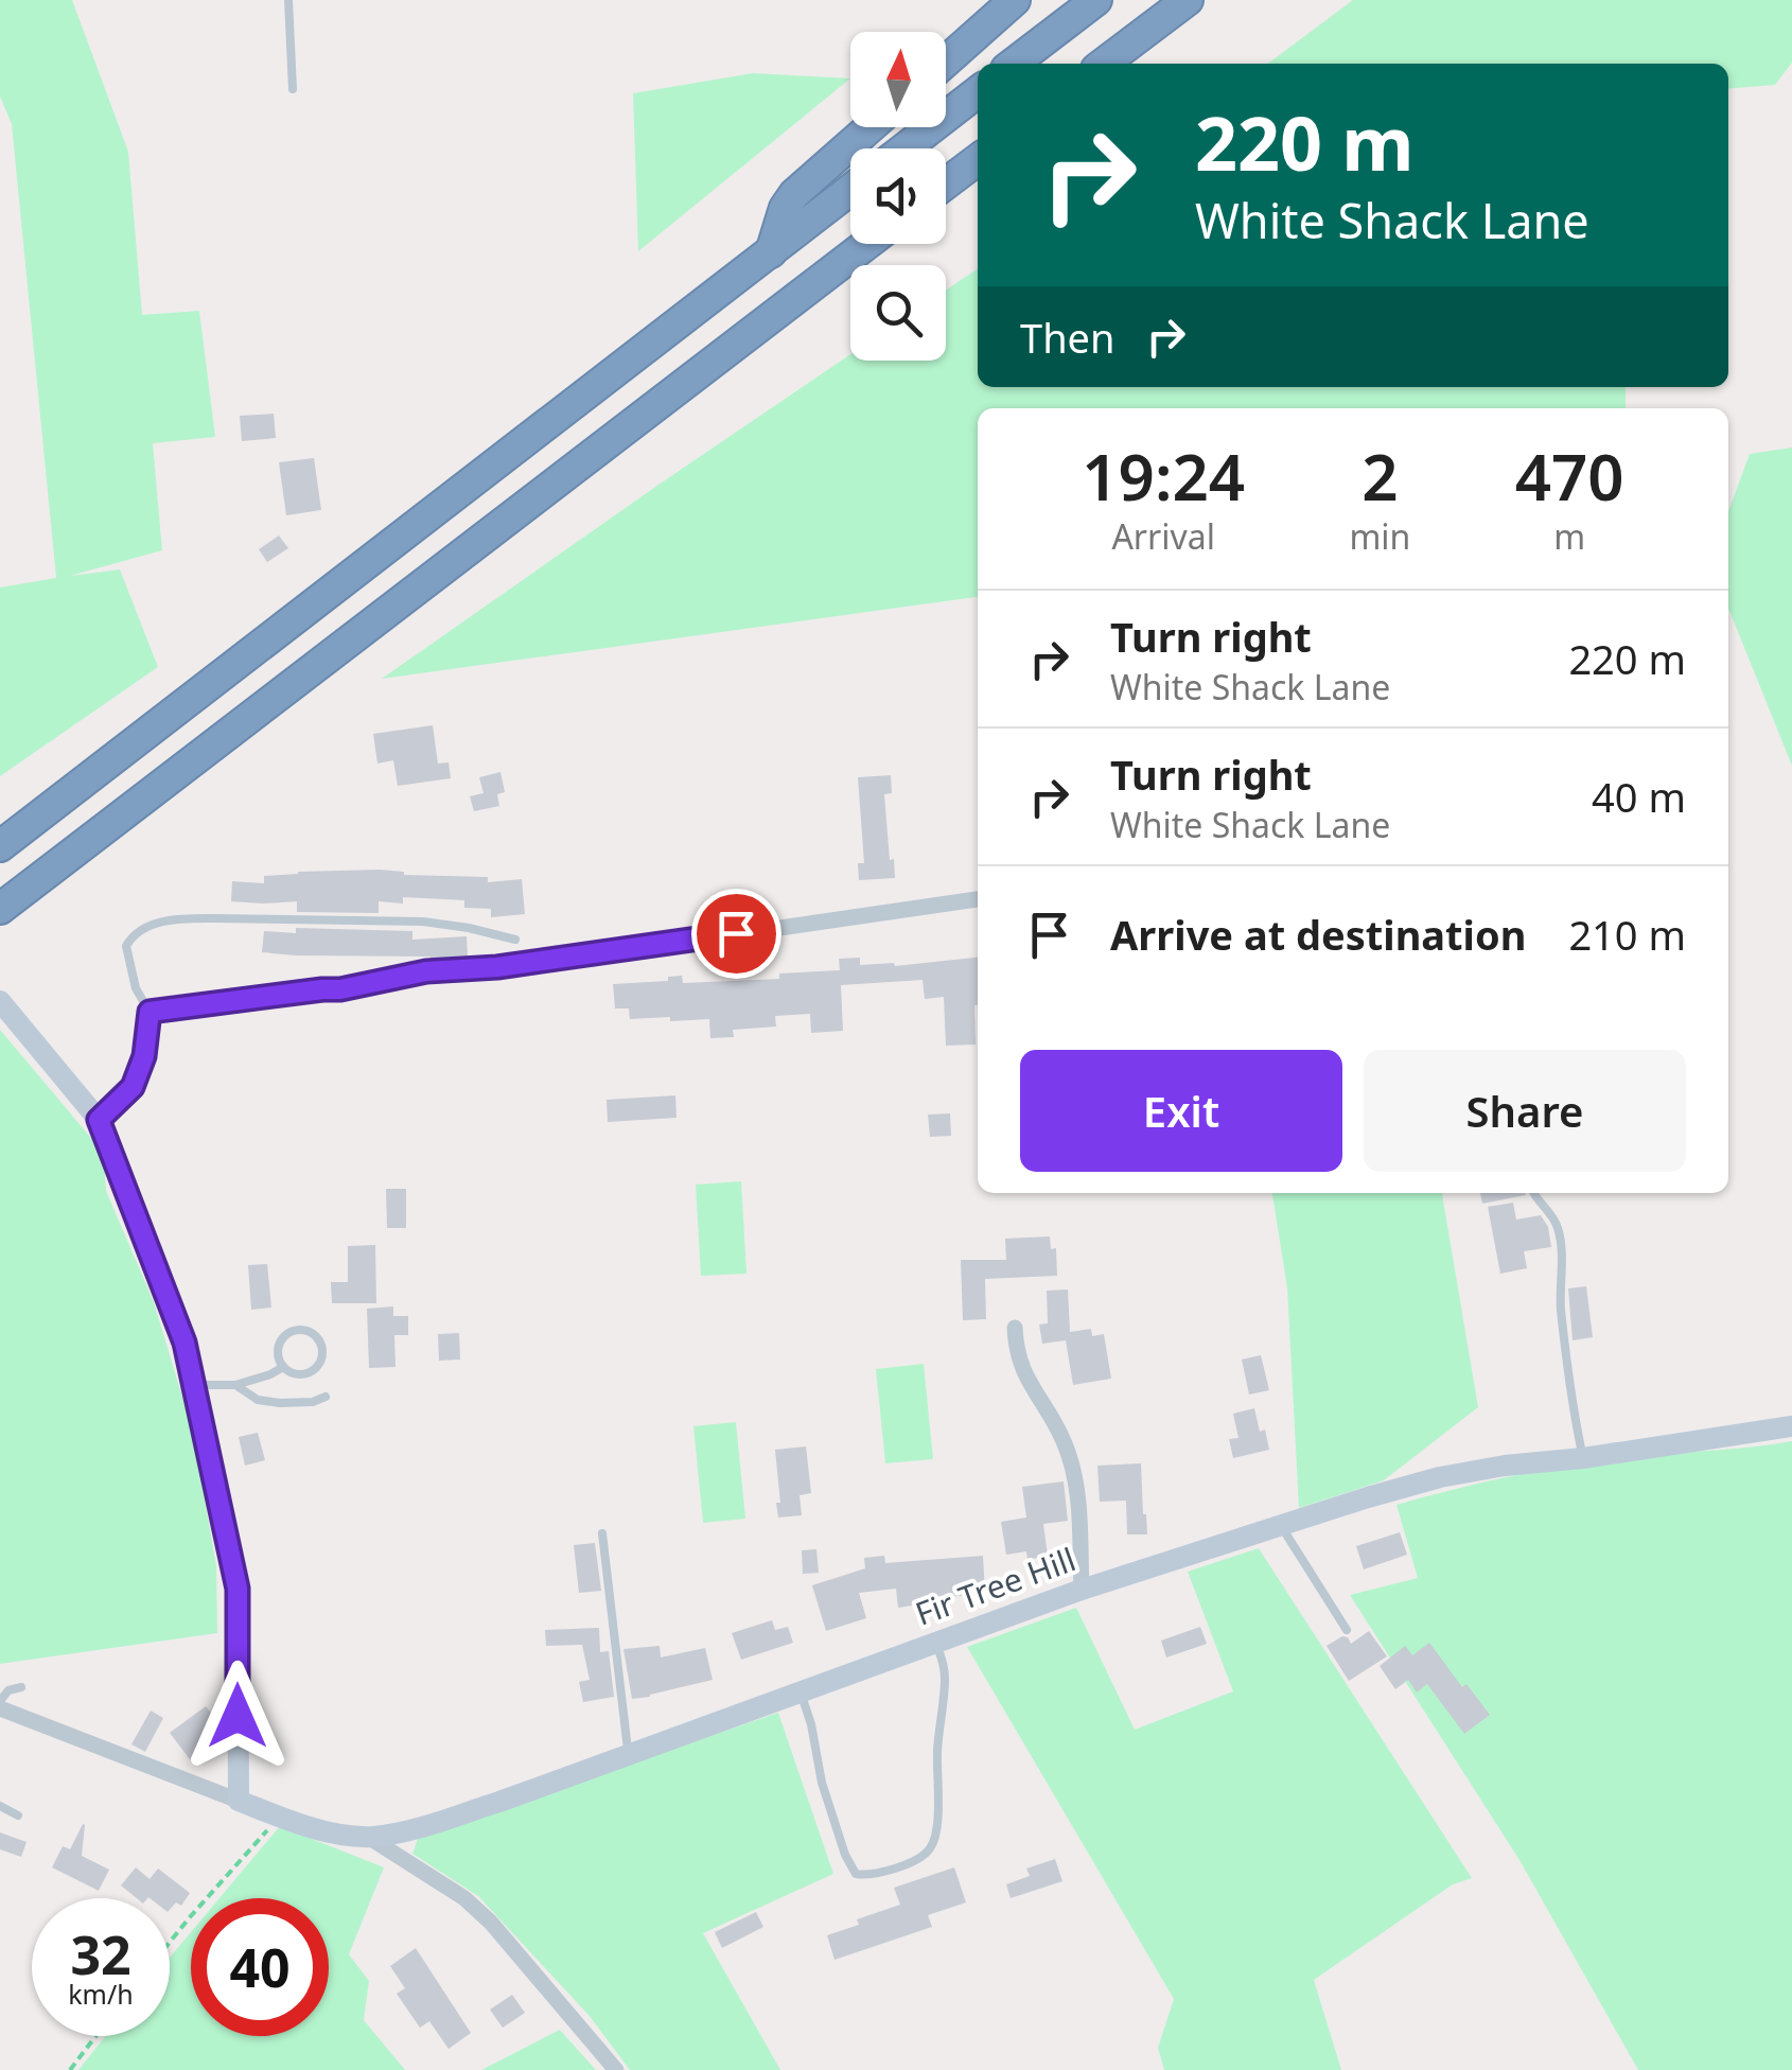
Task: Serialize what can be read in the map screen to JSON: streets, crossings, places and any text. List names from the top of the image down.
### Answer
{
  "streets": {
    "street": ["Fir Tree Hill"]
  },
  "north": "top",
  "page": {
    "turn": ["220 m", "White Shack Lane"],
    "then": "Then",
    "eta": [
      "19:24",
      "Arrival",
      "2",
      "min",
      "470",
      "m"
    ],
    "list": [
      {
        "name": "Turn right",
        "note": "White Shack Lane",
        "value": "220 m"
      },
      {
        "name": "Turn right",
        "note": "White Shack Lane",
        "value": "40 m"
      },
      {
        "name": "Arrive at destination",
        "value": "210 m"
      }
    ],
    "buttons": ["Exit", "Share"],
    "speed": "32 km/h",
    "limit": "40"
  }
}
